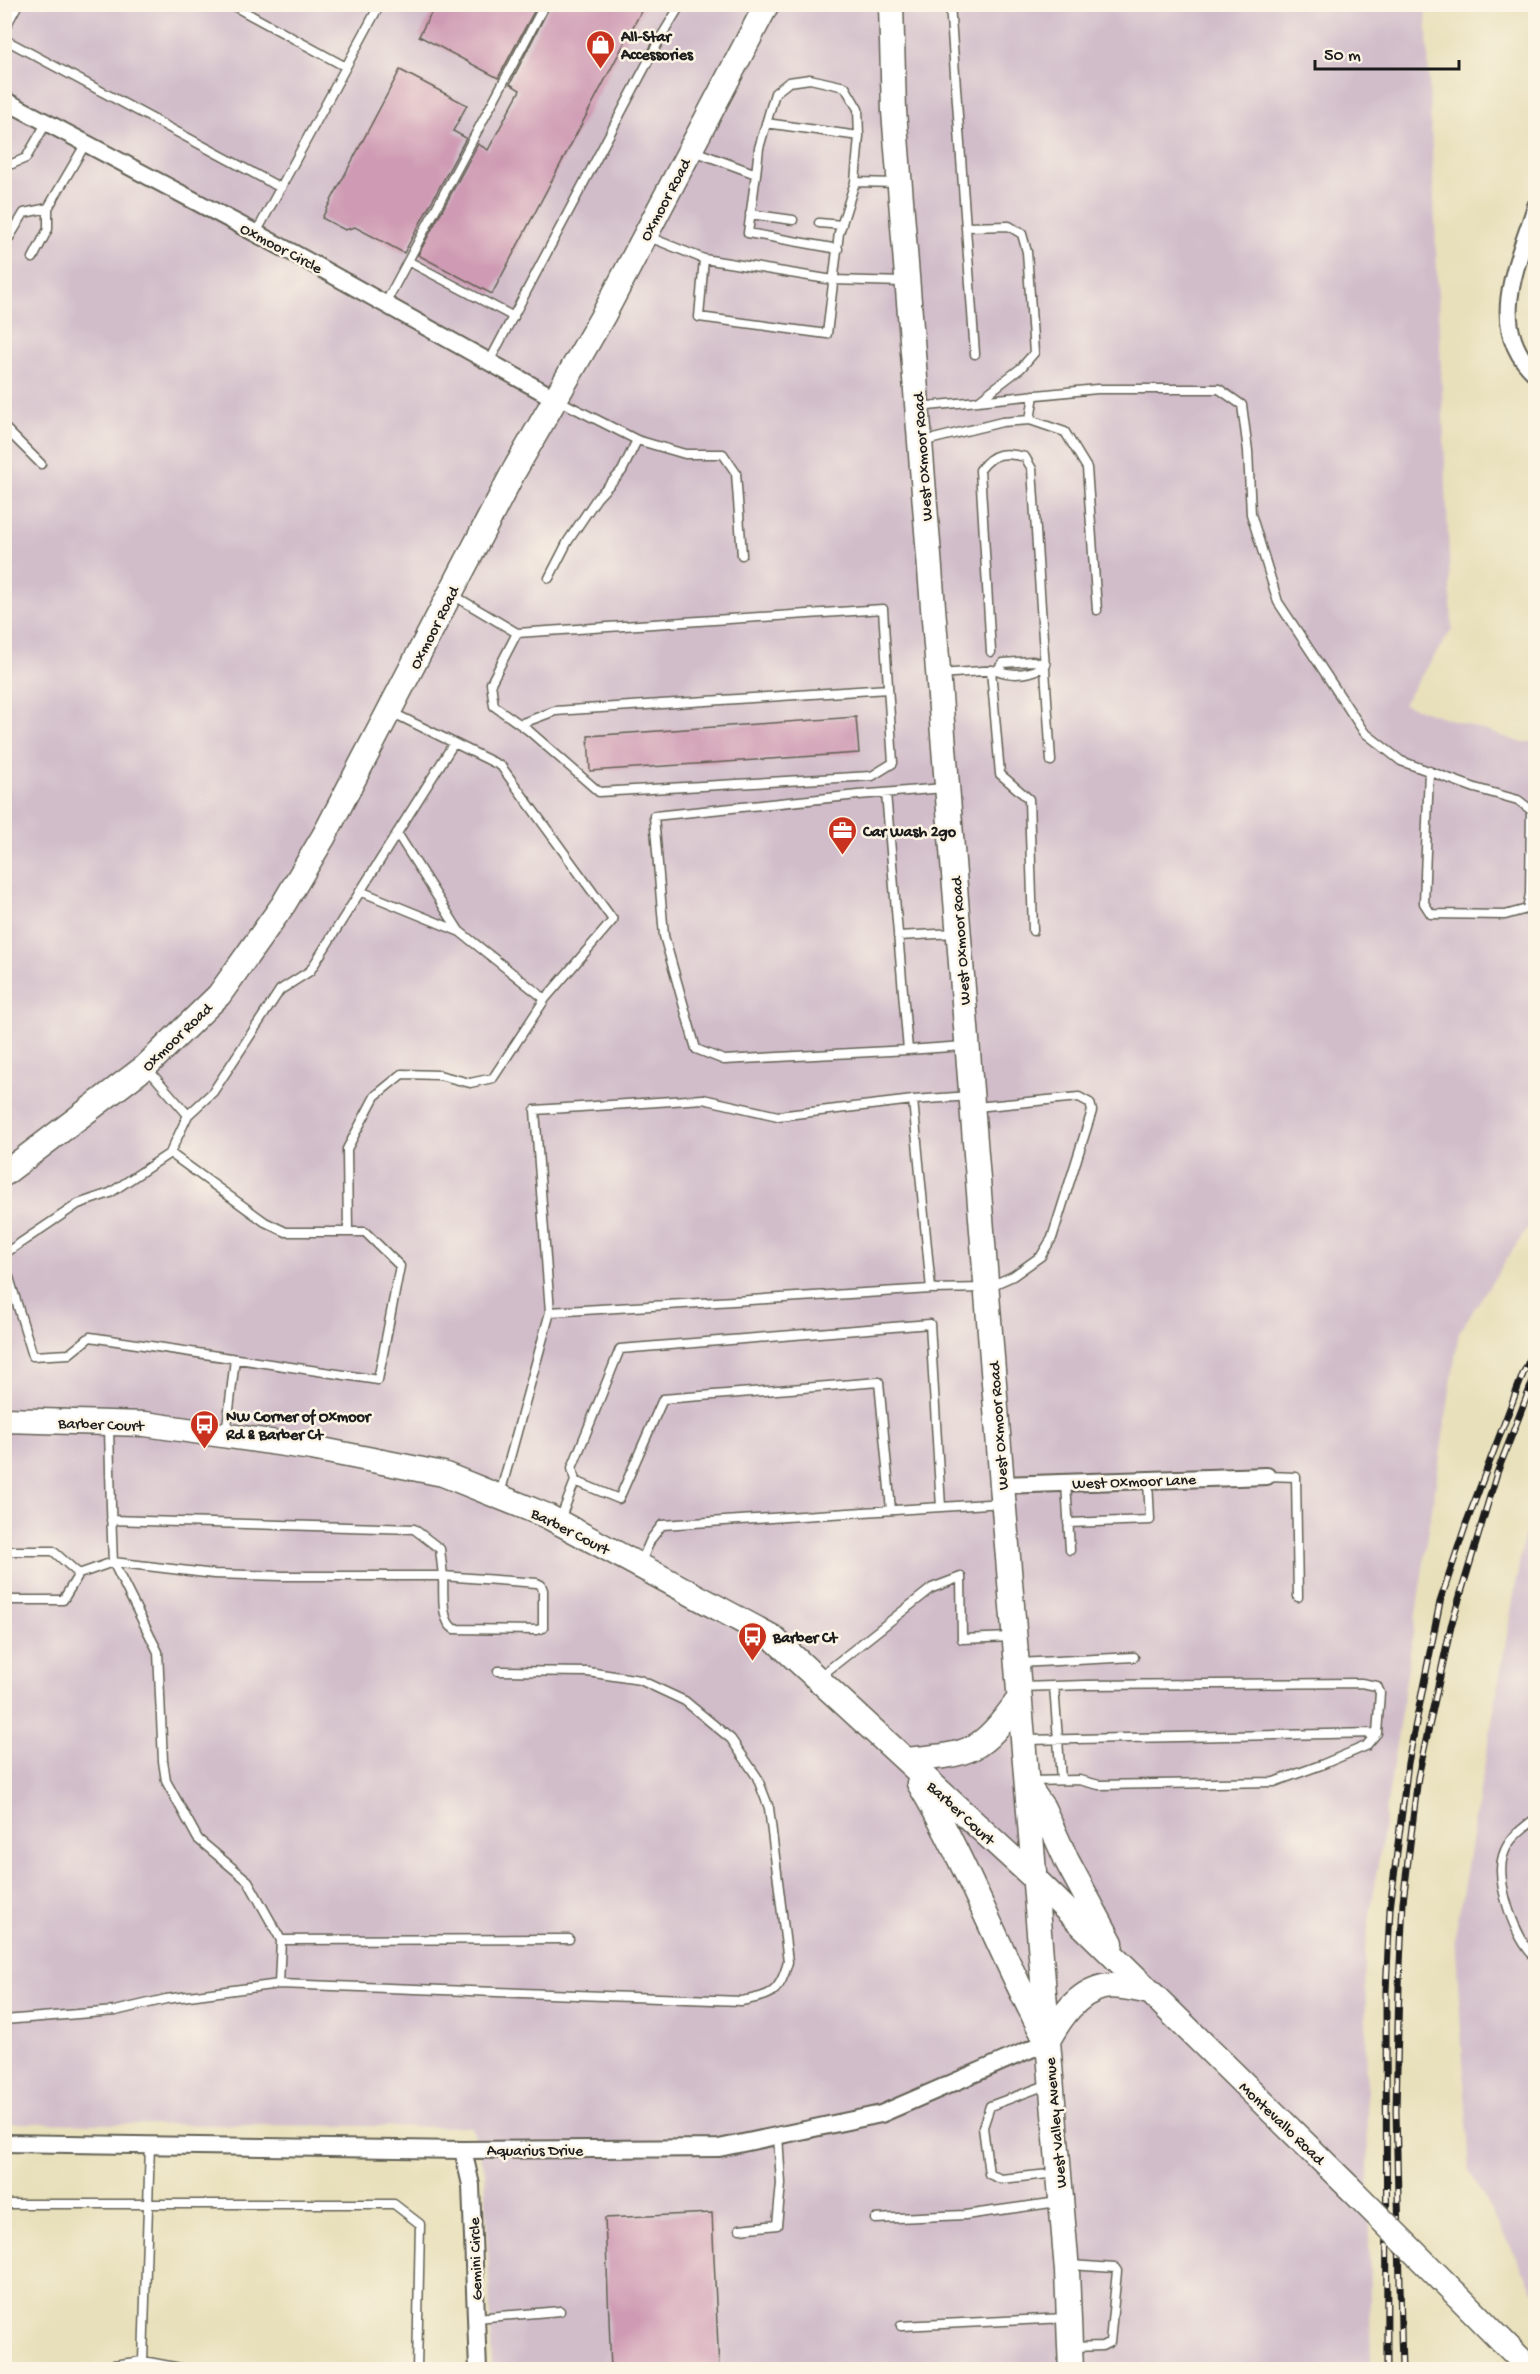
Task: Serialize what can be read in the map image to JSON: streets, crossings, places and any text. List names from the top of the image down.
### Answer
{
  "streets": {
    "main road": [
      "Oxmoor Road",
      "West Oxmoor Road",
      "Barber Court",
      "Montevallo Road",
      "West Valley Avenue"
    ],
    "street": [
      "Oxmoor Circle",
      "West Oxmoor Lane",
      "Aquarius Drive",
      "Gemini Circle"
    ]
  },
  "crossings": [
    ["Oxmoor Road", "Oxmoor Circle"],
    ["West Oxmoor Road", "Barber Court"],
    ["West Oxmoor Road", "West Oxmoor Lane"],
    ["West Oxmoor Road", "Montevallo Road"],
    ["West Oxmoor Road", "West Valley Avenue"],
    ["Barber Court", "Montevallo Road"],
    ["Barber Court", "West Valley Avenue"],
    ["Montevallo Road", "West Valley Avenue"],
    ["West Valley Avenue", "Aquarius Drive"],
    ["Aquarius Drive", "Gemini Circle"]
  ],
  "places": {
    "shop": ["All-Star Accessories"],
    "office": ["Car Wash 2go"],
    "bus stop": ["NW Corner of Oxmoor Rd & Barber Ct", "Barber Ct"]
  },
  "scale_bar": "50 m"
}
